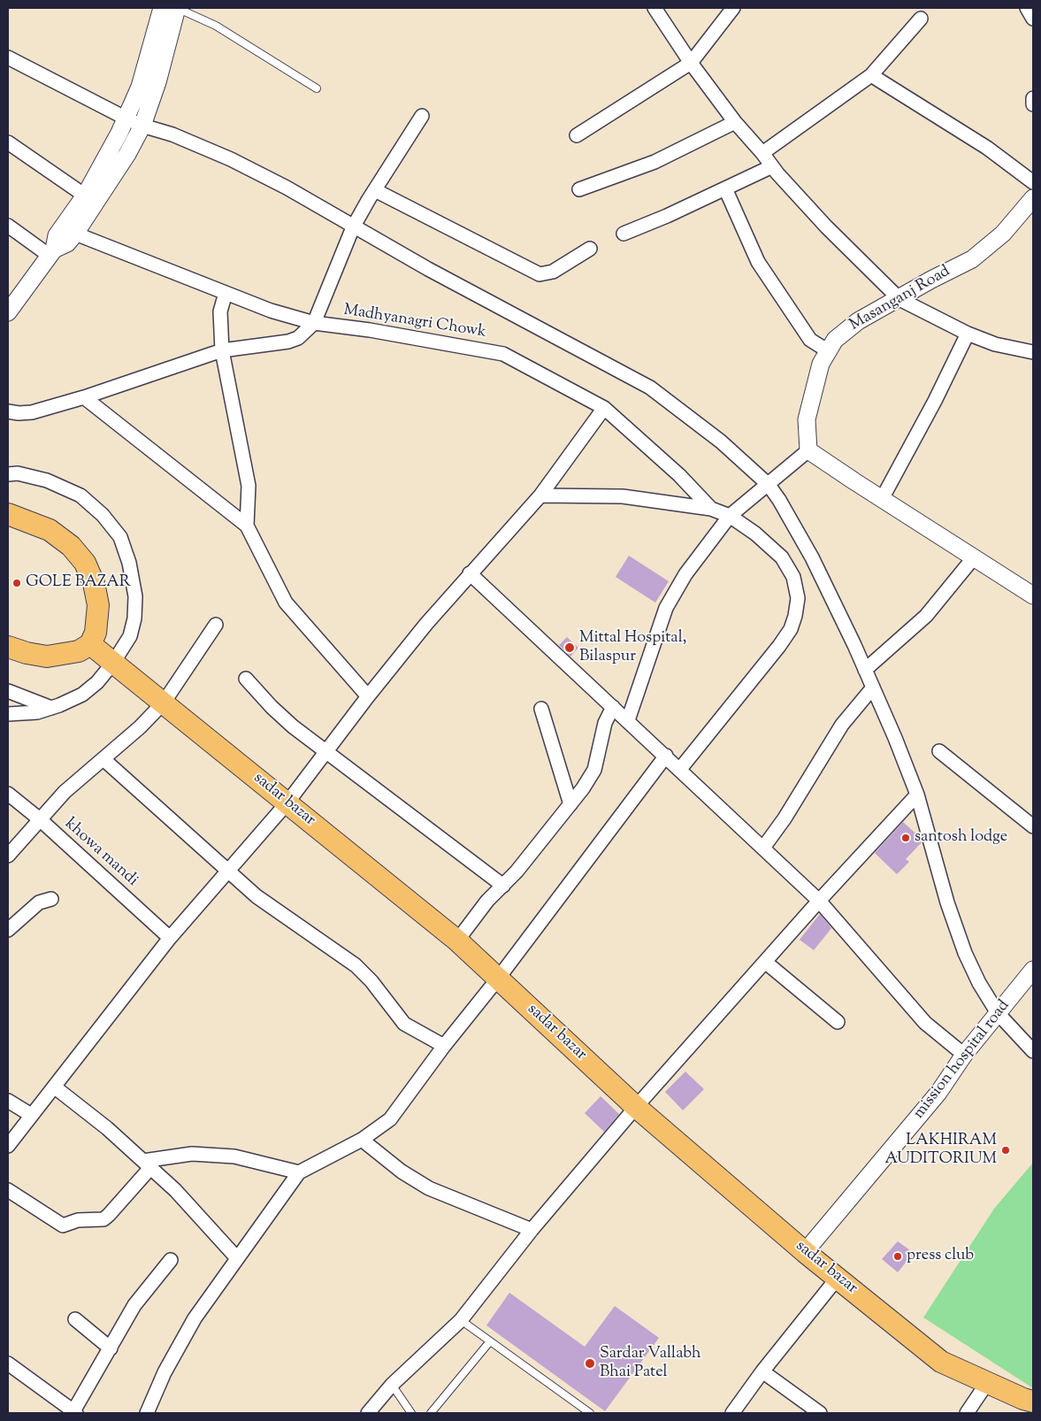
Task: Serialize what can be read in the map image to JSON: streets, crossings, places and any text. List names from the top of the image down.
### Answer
{
  "streets": {
    "main road": ["sadar bazar"],
    "street": [
      "Masanganj Road",
      "Madhyanagri Chowk",
      "khowa mandi",
      "mission hospital road"
    ]
  },
  "crossings": [
    ["sadar bazar", "mission hospital road"]
  ],
  "places": [
    "GOLE BAZAR",
    "Mittal Hospital, Bilaspur",
    "santosh lodge",
    "LAKHIRAM AUDITORIUM",
    "press club",
    "Sardar Vallabh Bhai Patel"
  ]
}
